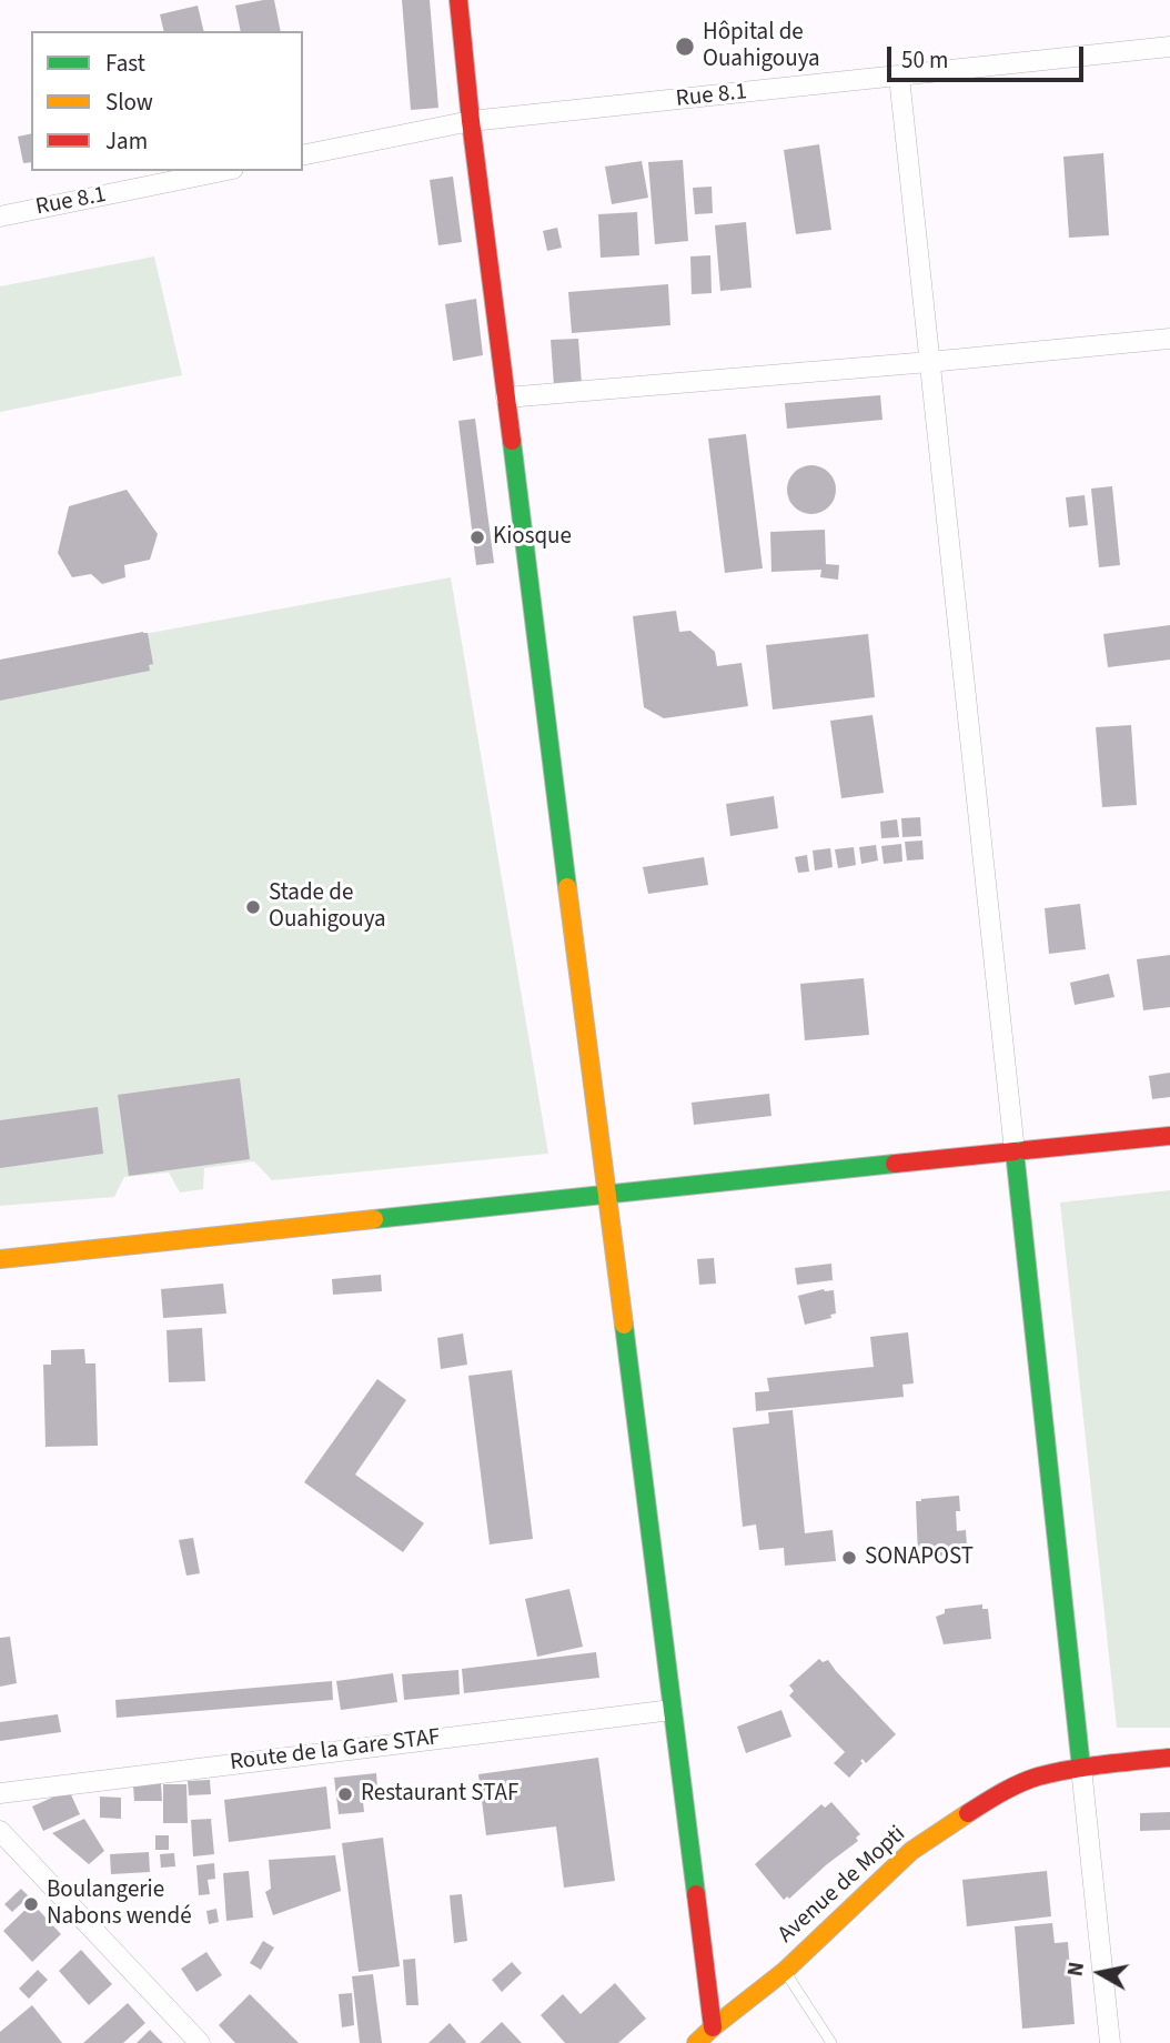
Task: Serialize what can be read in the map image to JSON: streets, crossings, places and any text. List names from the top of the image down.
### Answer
{
  "streets": {
    "main road": ["Avenue de Mopti"],
    "street": ["Rue 8.1", "Route de la Gare STAF"]
  },
  "places": [
    "Hôpital de Ouahigouya",
    "Kiosque",
    "Stade de Ouahigouya",
    "SONAPOST",
    "Restaurant STAF",
    "Boulangerie Nabons wendé"
  ],
  "legend": ["Fast", "Slow", "Jam"],
  "scale_bar": "50 m",
  "north": "left"
}
